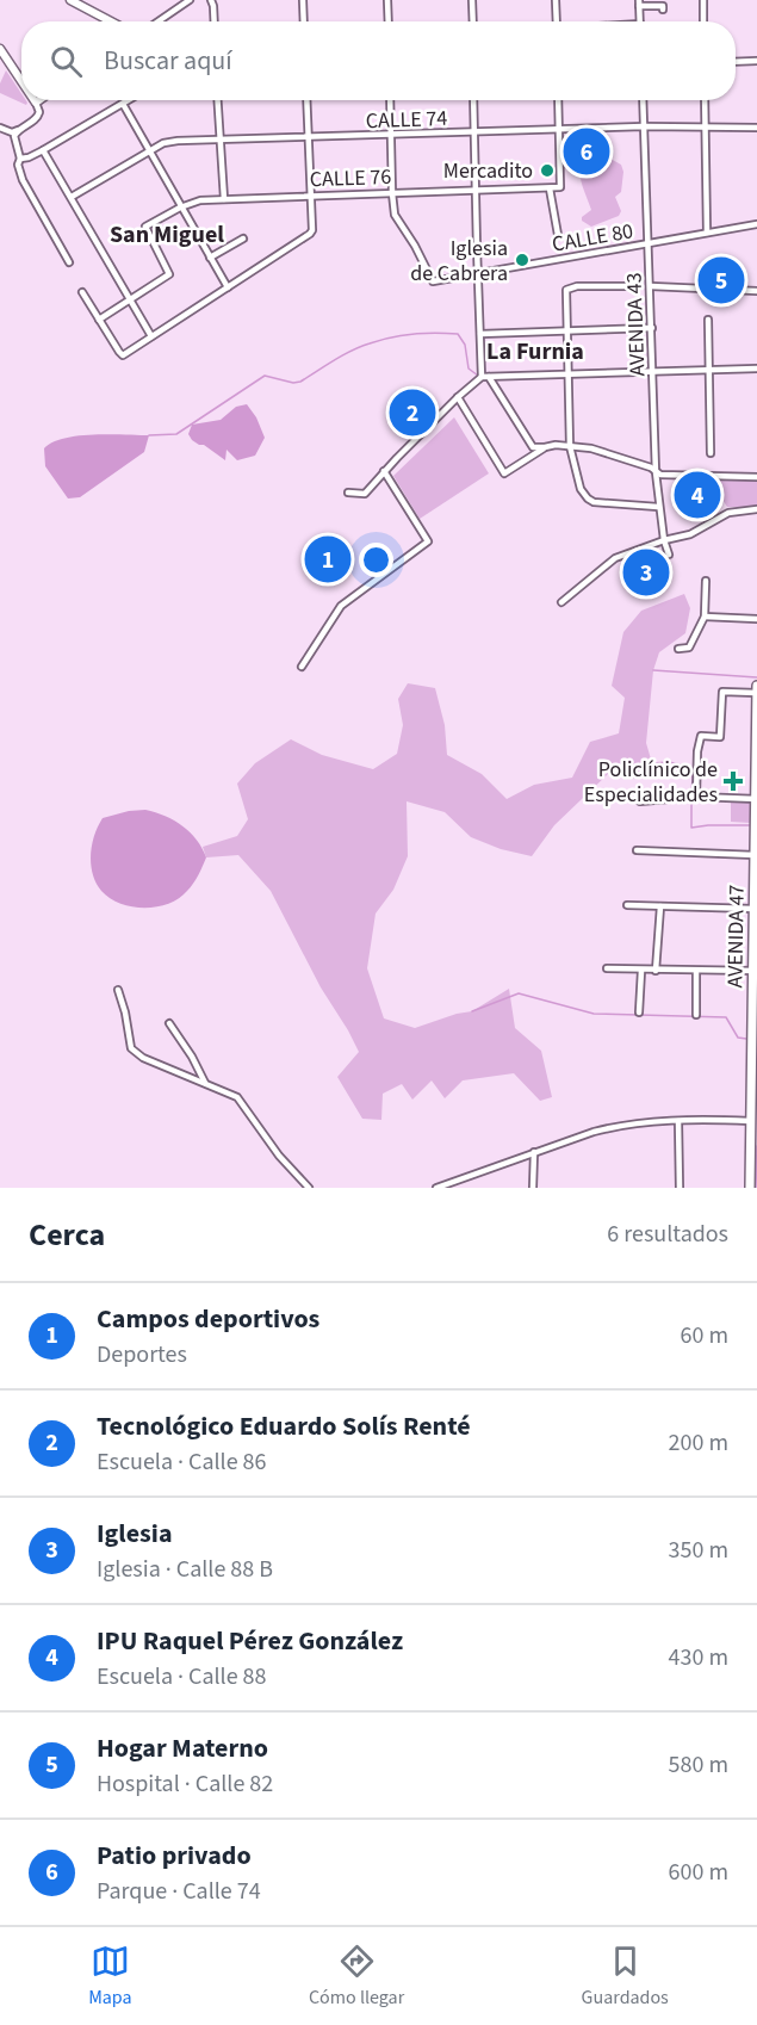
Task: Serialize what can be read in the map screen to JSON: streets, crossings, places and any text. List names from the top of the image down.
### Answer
{
  "streets": {
    "main road": ["AVENIDA 47"],
    "street": [
      "CALLE 74",
      "CALLE 76",
      "CALLE 80",
      "AVENIDA 43"
    ]
  },
  "crossings": [
    ["CALLE 74", "CALLE 76"],
    ["CALLE 74", "AVENIDA 43"],
    ["CALLE 76", "CALLE 80"],
    ["CALLE 80", "AVENIDA 43"]
  ],
  "districts": ["San Miguel", "La Furnia"],
  "places": {
    "other": ["Mercadito", "Iglesia de Cabrera"],
    "health": ["Policlínico de Especialidades"]
  },
  "page": {
    "search": "Buscar aquí",
    "pins": [
      "6",
      "5",
      "2",
      "4",
      "1",
      "3"
    ],
    "heading": ["Cerca", "6 resultados"],
    "list": [
      {
        "mark": "1",
        "name": "Campos deportivos",
        "note": "Deportes",
        "value": "60 m"
      },
      {
        "mark": "2",
        "name": "Tecnológico Eduardo Solís Renté",
        "note": "Escuela · Calle 86",
        "value": "200 m"
      },
      {
        "mark": "3",
        "name": "Iglesia",
        "note": "Iglesia · Calle 88 B",
        "value": "350 m"
      },
      {
        "mark": "4",
        "name": "IPU Raquel Pérez González",
        "note": "Escuela · Calle 88",
        "value": "430 m"
      },
      {
        "mark": "5",
        "name": "Hogar Materno",
        "note": "Hospital · Calle 82",
        "value": "580 m"
      },
      {
        "mark": "6",
        "name": "Patio privado",
        "note": "Parque · Calle 74",
        "value": "600 m"
      }
    ],
    "nav": ["Mapa", "Cómo llegar", "Guardados"]
  }
}
